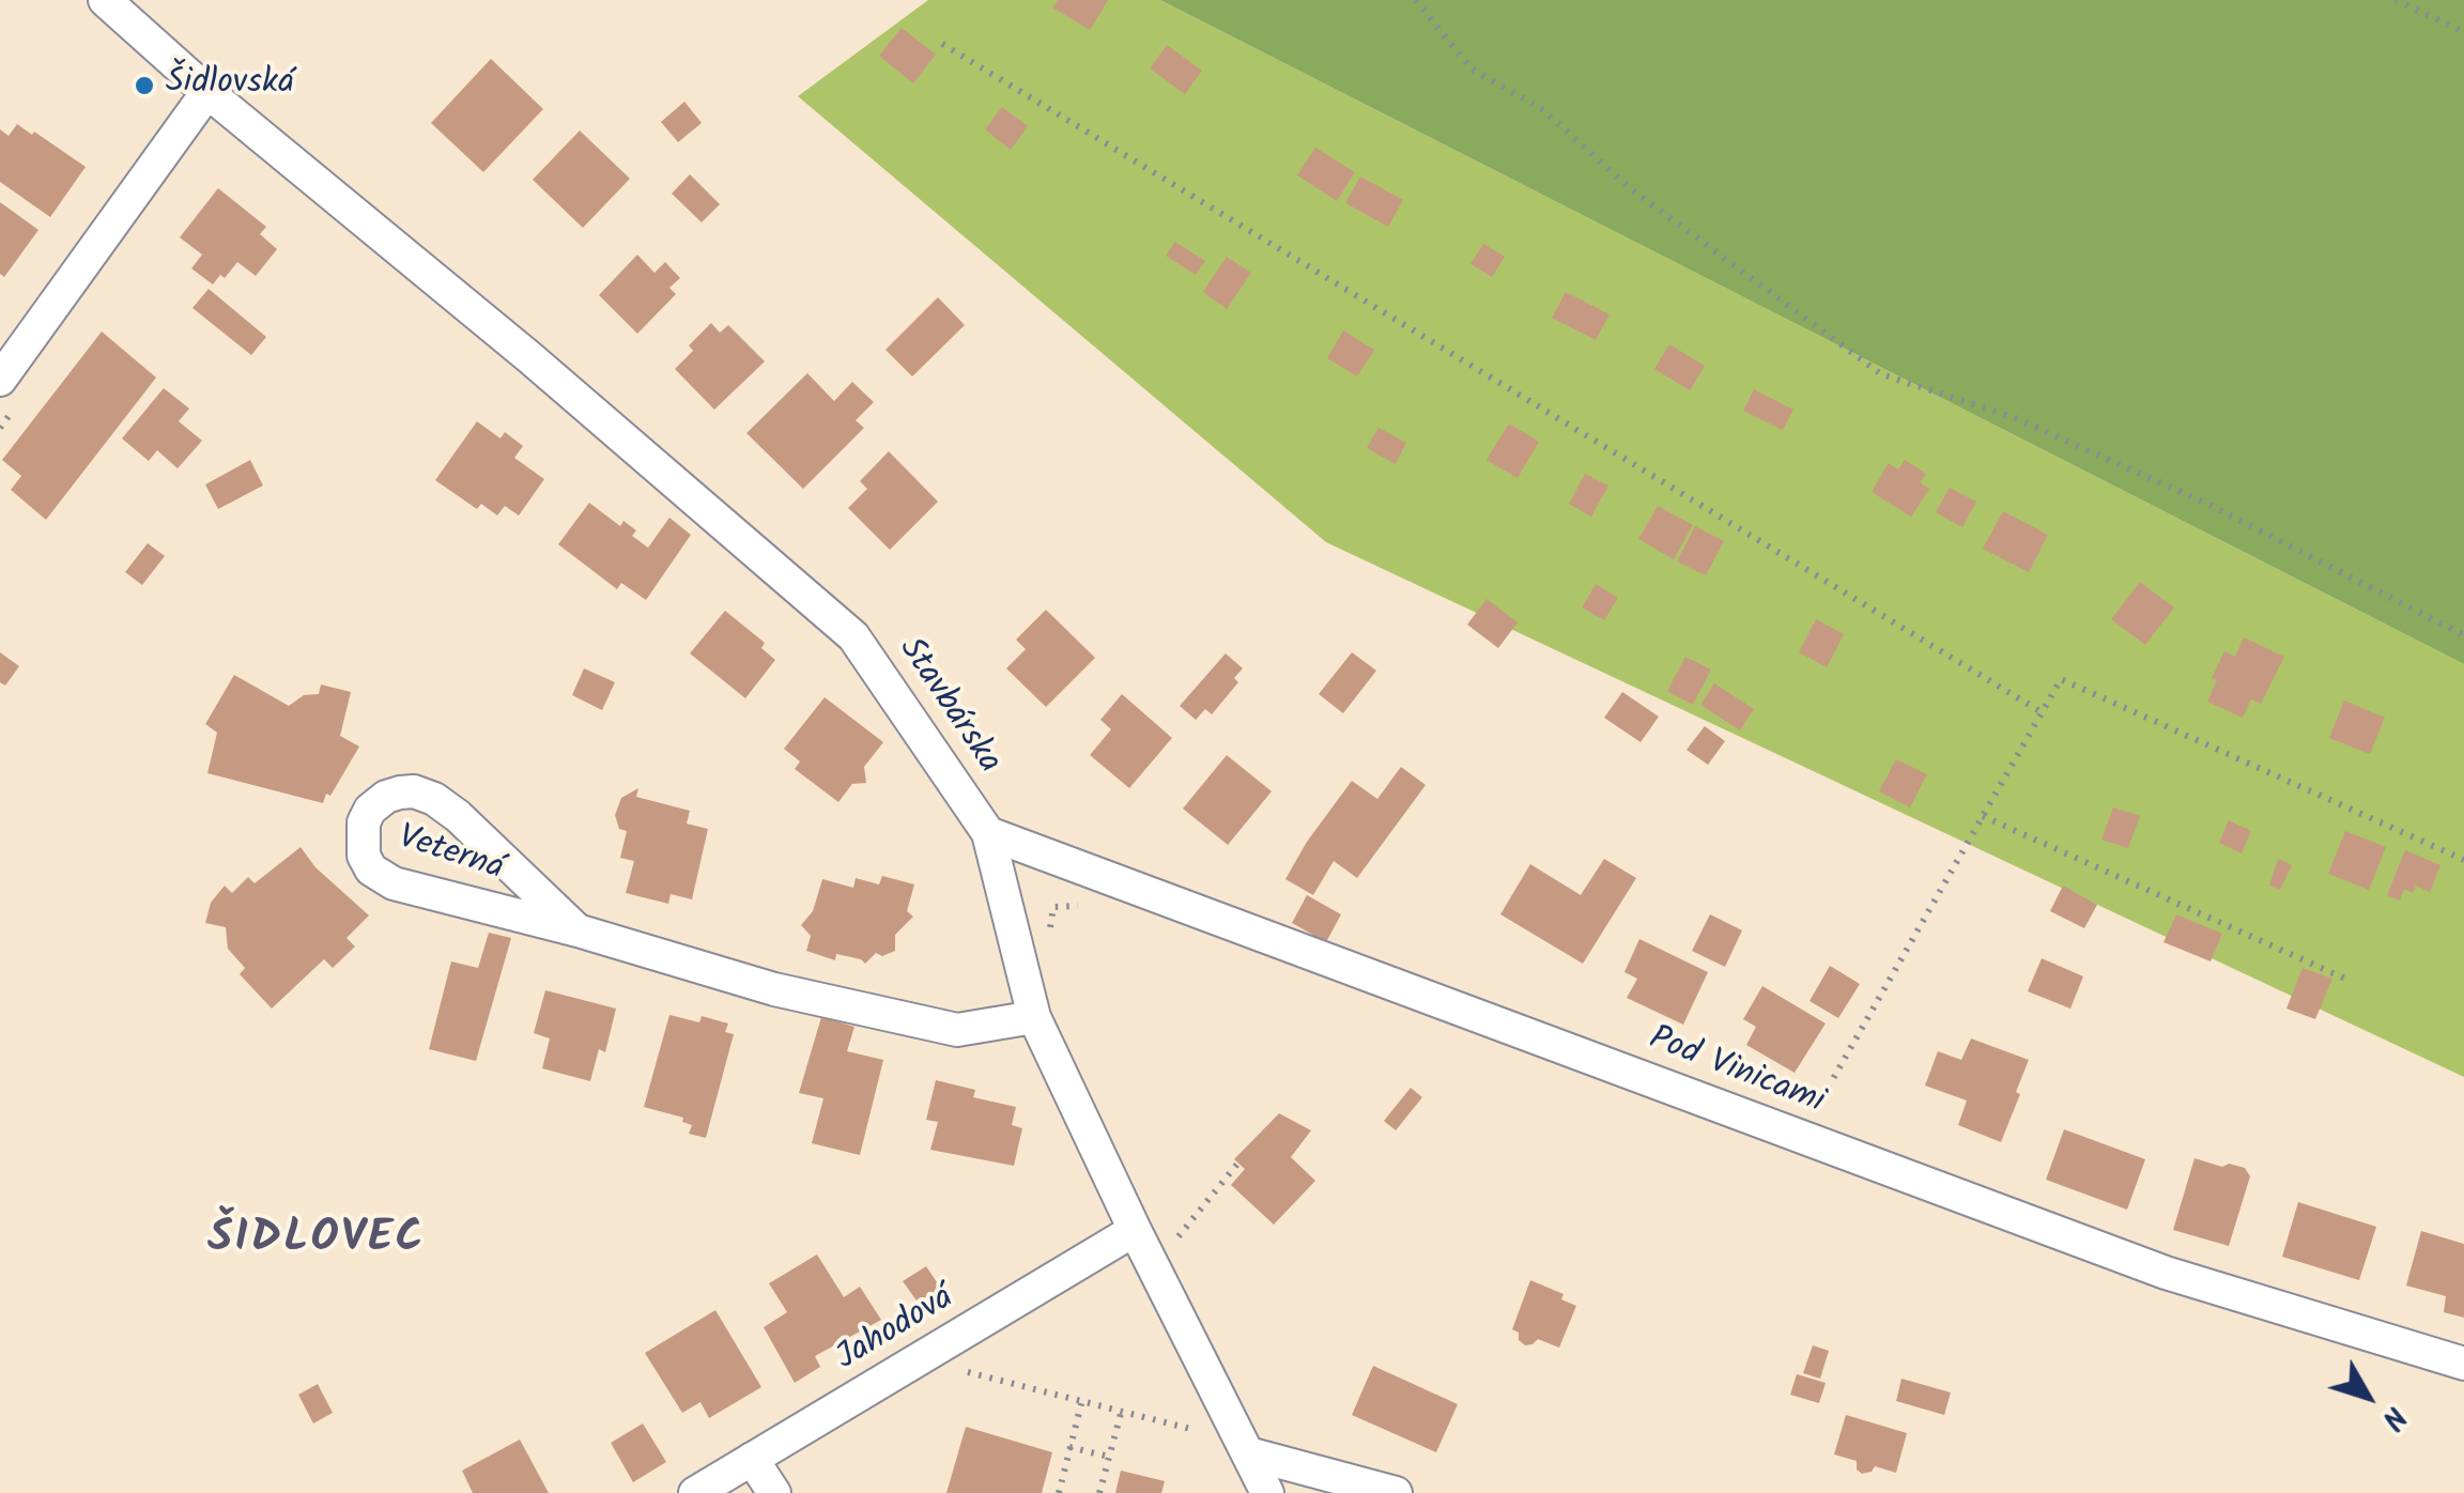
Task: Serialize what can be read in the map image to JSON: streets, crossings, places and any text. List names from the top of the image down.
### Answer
{
  "streets": {
    "street": [
      "Stavbárska",
      "Veterná",
      "Pod Vinicami",
      "Jahodová"
    ]
  },
  "crossings": [
    ["Stavbárska", "Veterná"],
    ["Stavbárska", "Pod Vinicami"],
    ["Stavbárska", "Jahodová"]
  ],
  "districts": ["ŠIDLOVEC"],
  "places": ["Šidlovská"],
  "north": "bottom right"
}
